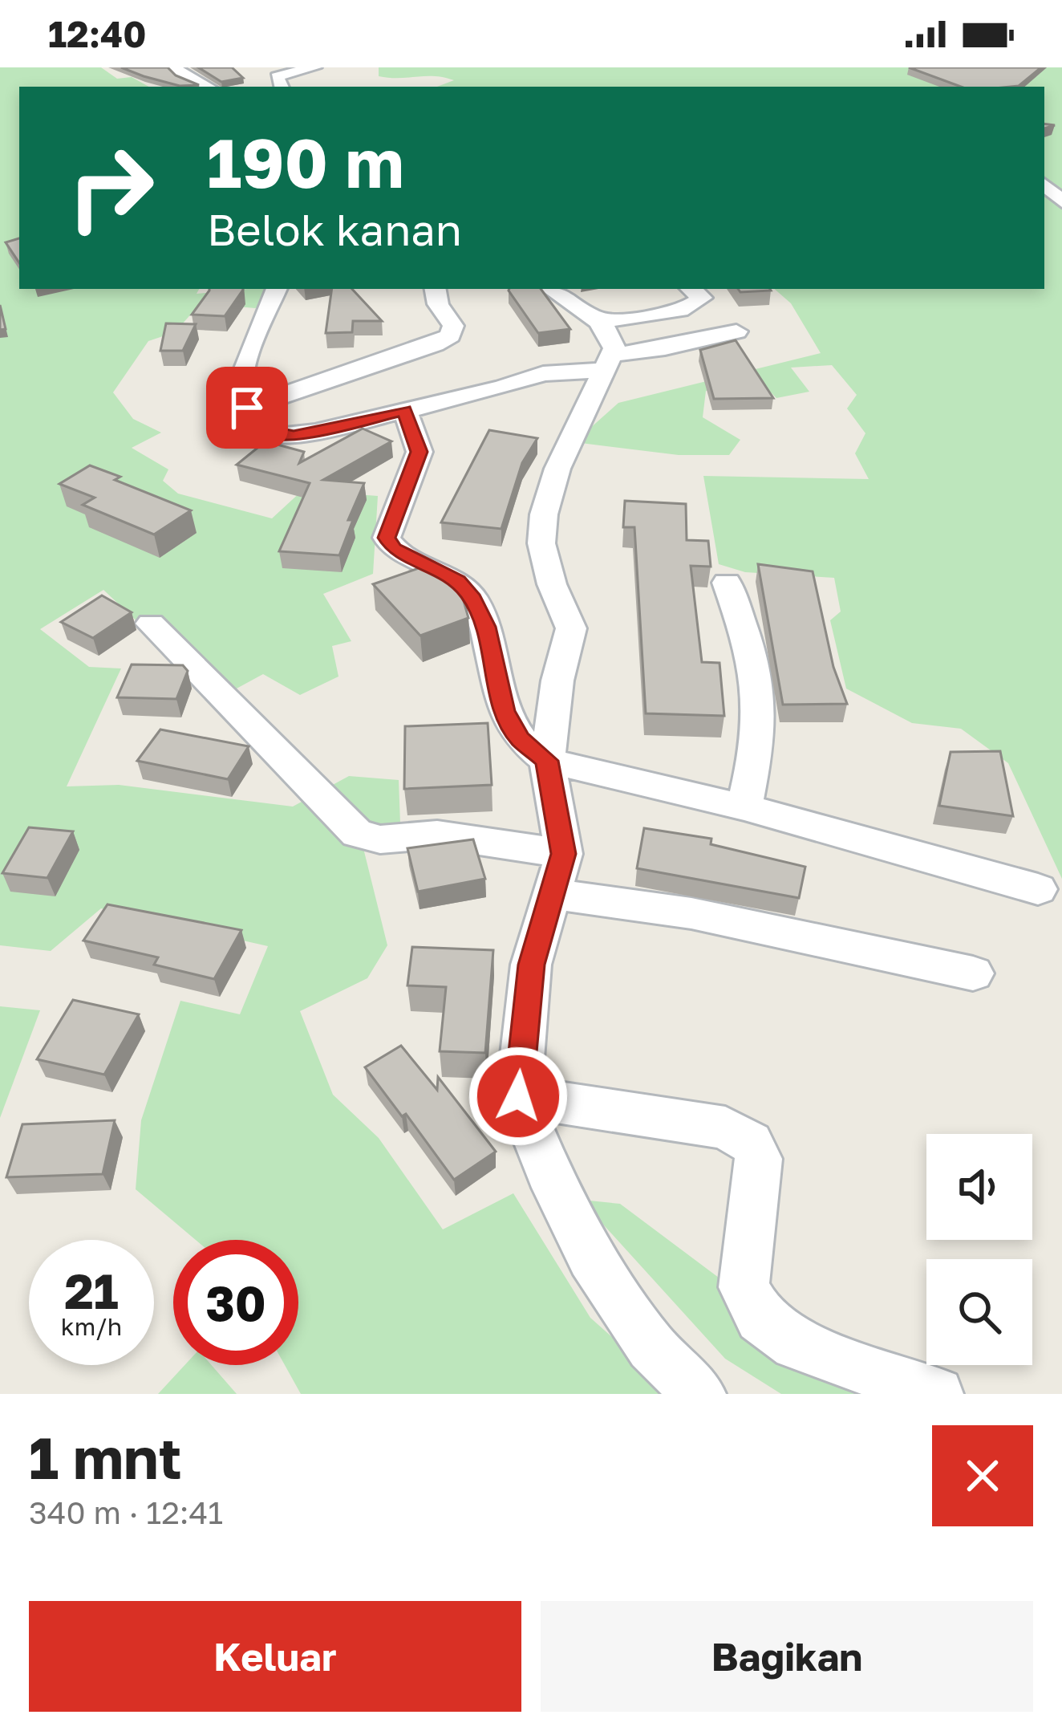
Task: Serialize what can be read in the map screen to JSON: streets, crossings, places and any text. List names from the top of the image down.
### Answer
{
  "page": {
    "status": "12:40",
    "turn": ["190 m", "Belok kanan"],
    "speed": "21 km/h",
    "limit": "30",
    "heading": ["1 mnt", "340 m · 12:41"],
    "buttons": ["Keluar", "Bagikan"]
  }
}
